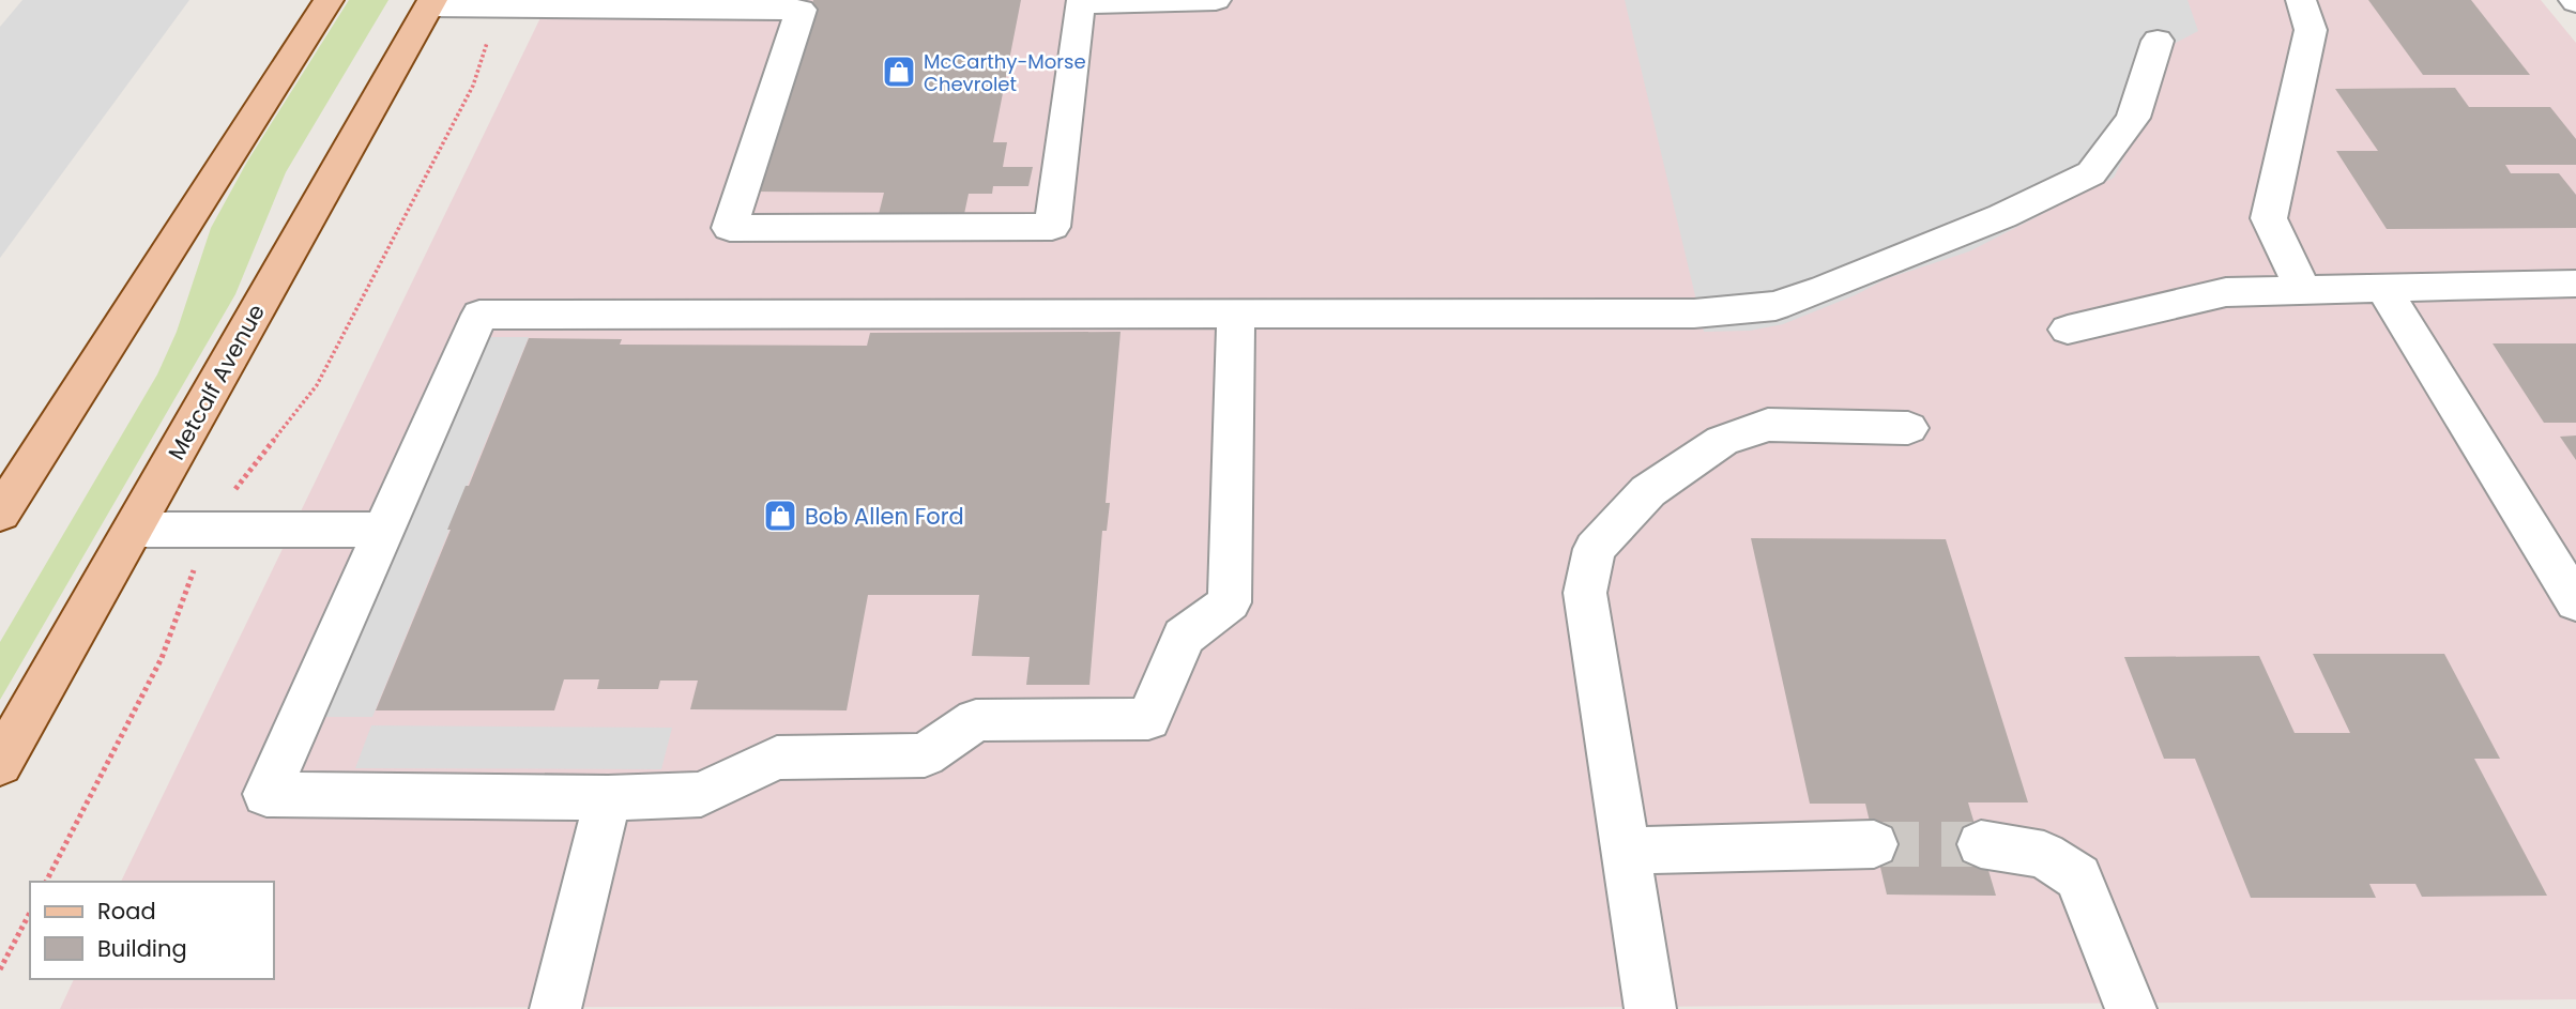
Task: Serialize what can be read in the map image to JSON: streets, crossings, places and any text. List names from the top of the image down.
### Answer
{
  "streets": {
    "main road": ["Metcalf Avenue"]
  },
  "places": {
    "shop": ["McCarthy-Morse Chevrolet", "Bob Allen Ford"]
  },
  "legend": ["Road", "Building"]
}
